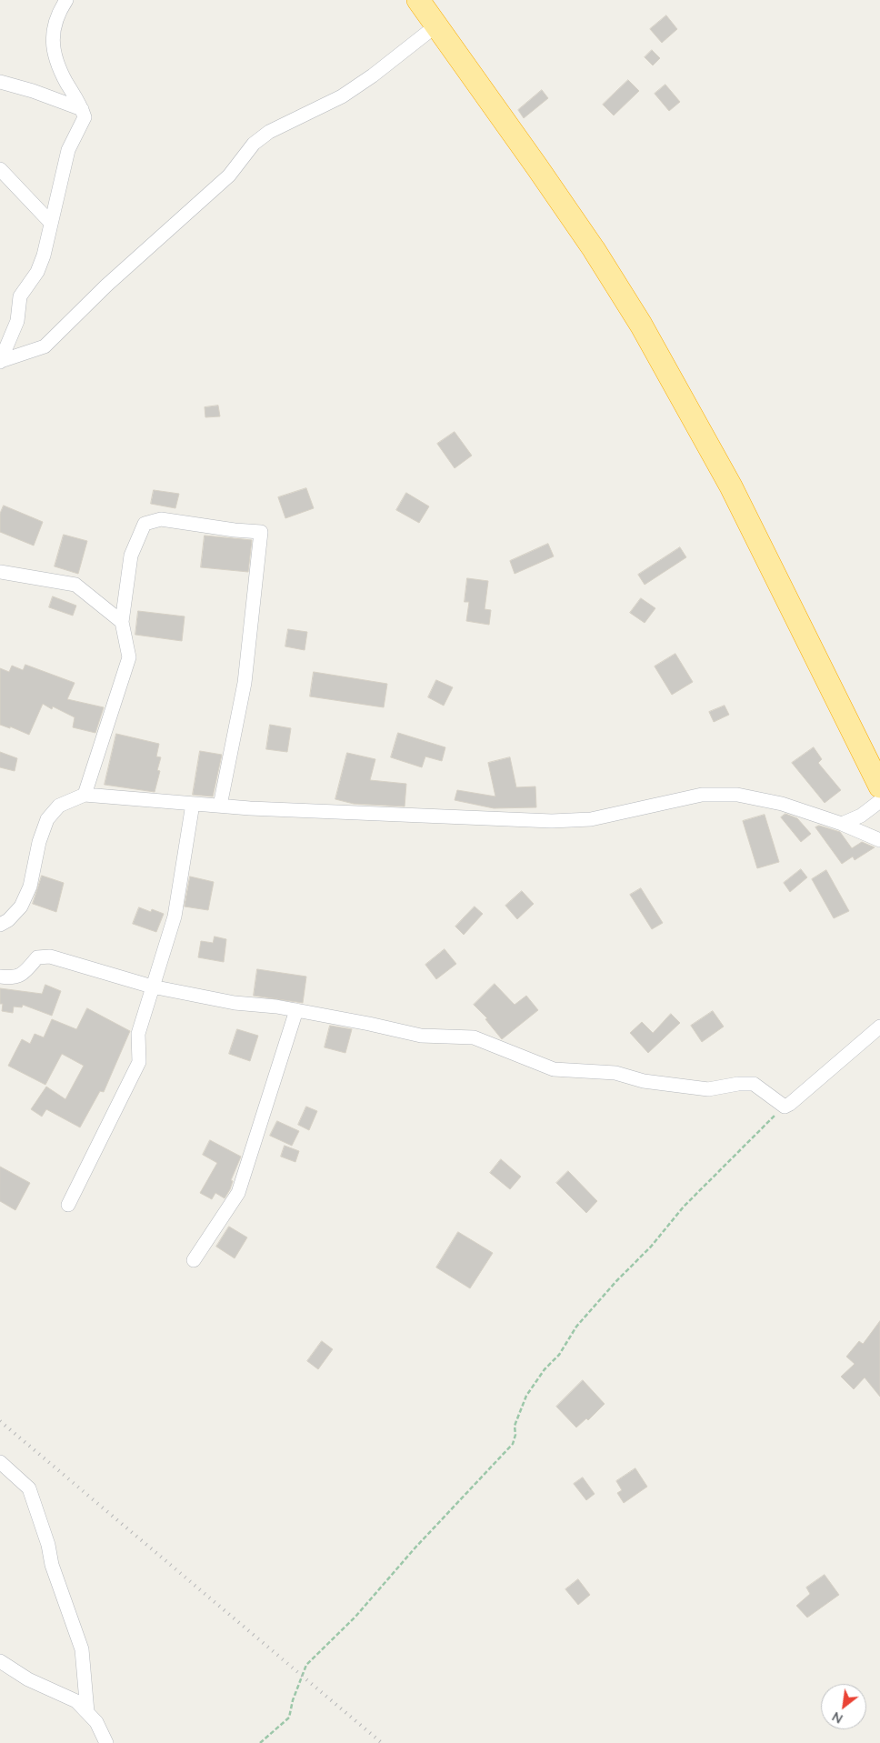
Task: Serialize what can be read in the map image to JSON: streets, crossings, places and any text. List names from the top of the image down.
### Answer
{
  "north": "bottom left"
}
